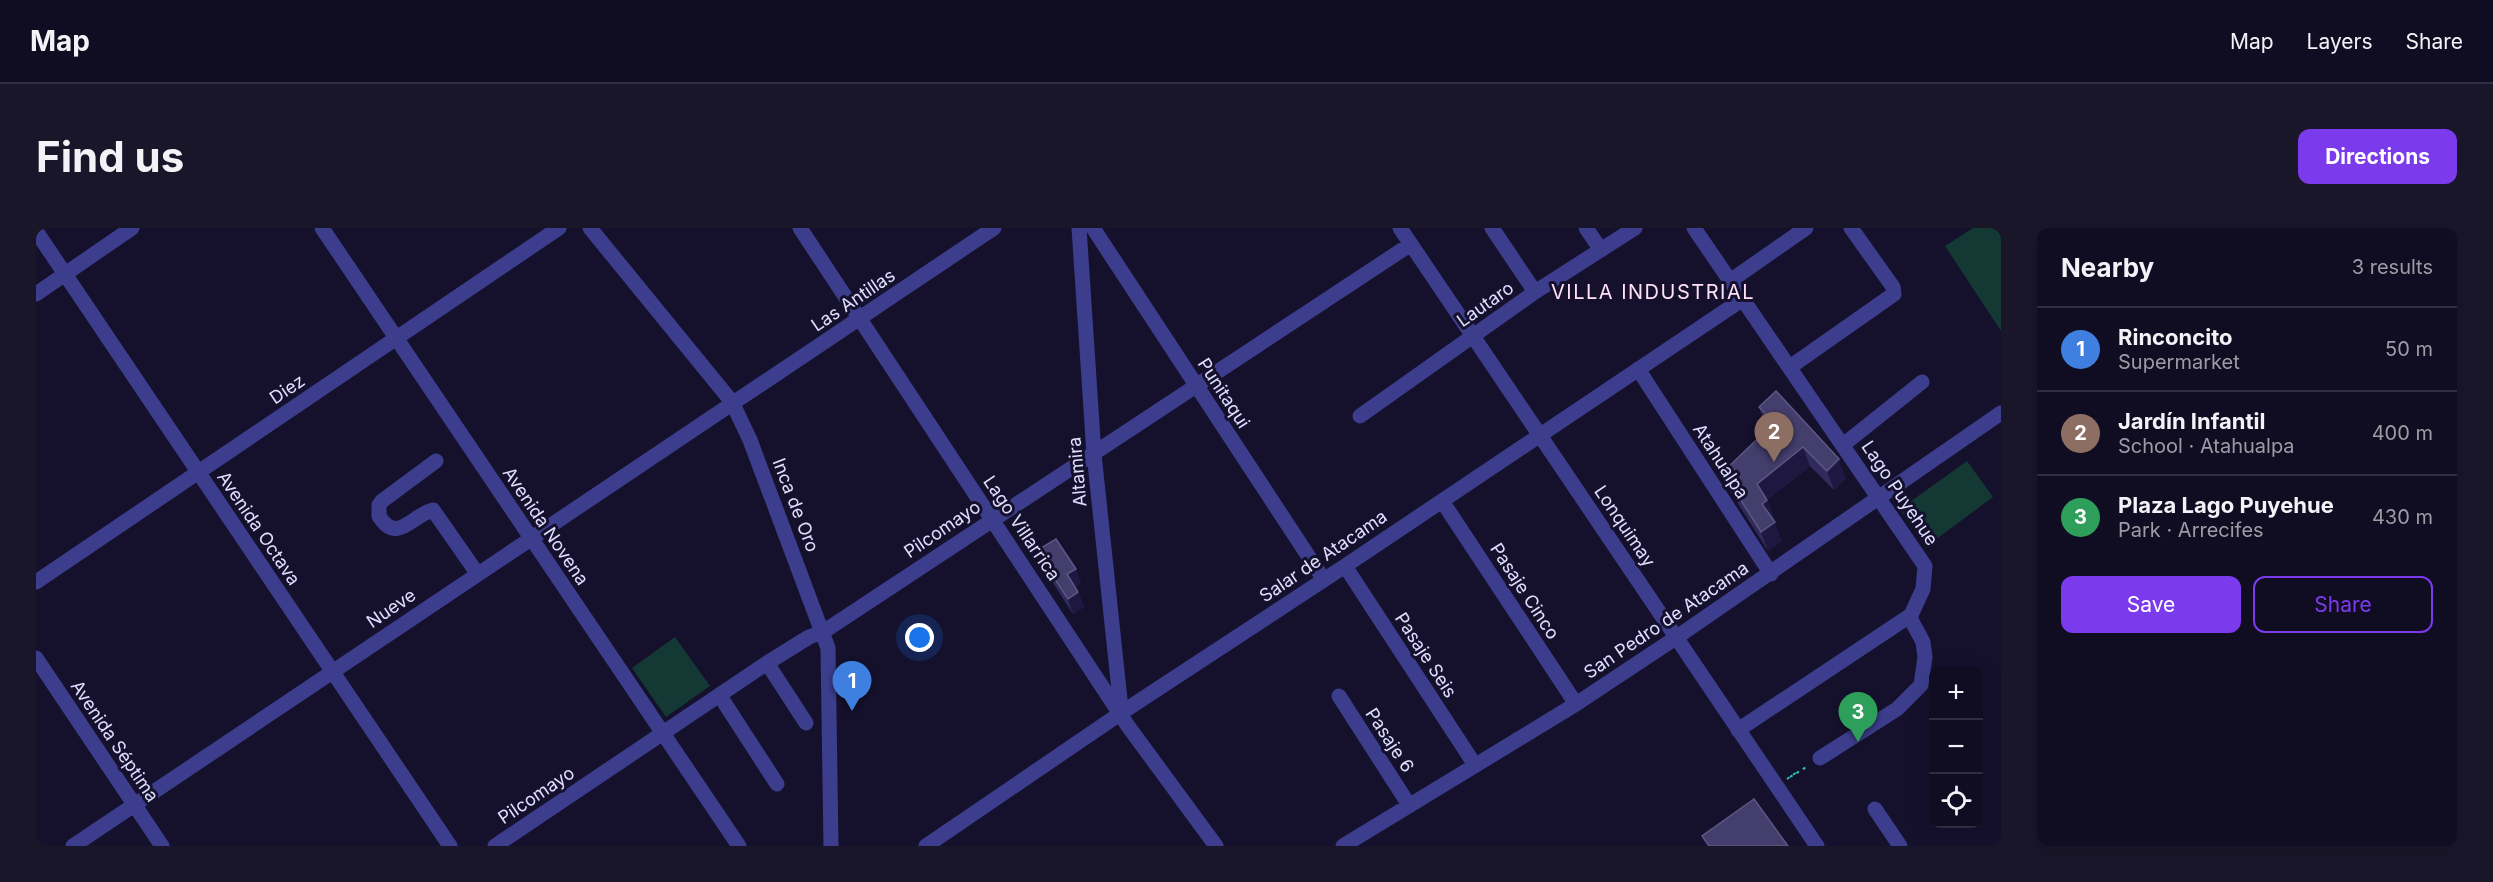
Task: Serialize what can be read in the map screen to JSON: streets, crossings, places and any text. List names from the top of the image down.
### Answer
{
  "streets": {
    "street": [
      "Las Antillas",
      "Lautaro",
      "Diez",
      "Punitaqui",
      "Atahualpa",
      "Altamira",
      "Lago Puyehue",
      "Inca de Oro",
      "Avenida Novena",
      "Lonquimay",
      "Avenida Octava",
      "Lago Villarrica",
      "Pilcomayo",
      "Salar de Atacama",
      "Pasaje Cinco",
      "Nueve",
      "San Pedro de Atacama",
      "Pasaje Seis",
      "Pasaje 6",
      "Avenida Séptima"
    ]
  },
  "crossings": [
    ["Las Antillas", "Inca de Oro"],
    ["Las Antillas", "Lago Villarrica"],
    ["Las Antillas", "Nueve"],
    ["Lautaro", "Lonquimay"],
    ["Diez", "Avenida Novena"],
    ["Diez", "Avenida Octava"],
    ["Punitaqui", "Pilcomayo"],
    ["Punitaqui", "Salar de Atacama"],
    ["Atahualpa", "Salar de Atacama"],
    ["Atahualpa", "San Pedro de Atacama"],
    ["Altamira", "Lago Villarrica"],
    ["Altamira", "Pilcomayo"],
    ["Altamira", "Salar de Atacama"],
    ["Lago Puyehue", "Lonquimay"],
    ["Lago Puyehue", "Salar de Atacama"],
    ["Lago Puyehue", "San Pedro de Atacama"],
    ["Inca de Oro", "Pilcomayo"],
    ["Inca de Oro", "Nueve"],
    ["Avenida Novena", "Pilcomayo"],
    ["Avenida Novena", "Nueve"],
    ["Lonquimay", "Pilcomayo"],
    ["Lonquimay", "Salar de Atacama"],
    ["Lonquimay", "San Pedro de Atacama"],
    ["Avenida Octava", "Nueve"],
    ["Lago Villarrica", "Pilcomayo"],
    ["Lago Villarrica", "Salar de Atacama"],
    ["Salar de Atacama", "Pasaje Cinco"],
    ["Salar de Atacama", "Pasaje Seis"],
    ["Pasaje Cinco", "San Pedro de Atacama"],
    ["Nueve", "Avenida Séptima"],
    ["San Pedro de Atacama", "Pasaje Seis"],
    ["San Pedro de Atacama", "Pasaje 6"]
  ],
  "districts": ["VILLA INDUSTRIAL"],
  "page": {
    "header": "Map",
    "nav": ["Map", "Layers", "Share"],
    "buttons": [
      "Directions",
      ["Save", "Share"]
    ],
    "title": "Find us",
    "heading": ["Nearby", "3 results"],
    "list": [
      {
        "mark": "1",
        "name": "Rinconcito",
        "note": "Supermarket",
        "value": "50 m"
      },
      {
        "mark": "2",
        "name": "Jardín Infantil",
        "note": "School · Atahualpa",
        "value": "400 m"
      },
      {
        "mark": "3",
        "name": "Plaza Lago Puyehue",
        "note": "Park · Arrecifes",
        "value": "430 m"
      }
    ],
    "pins": ["2", "1", "3"],
    "map_buttons": ["+", "−"]
  }
}
